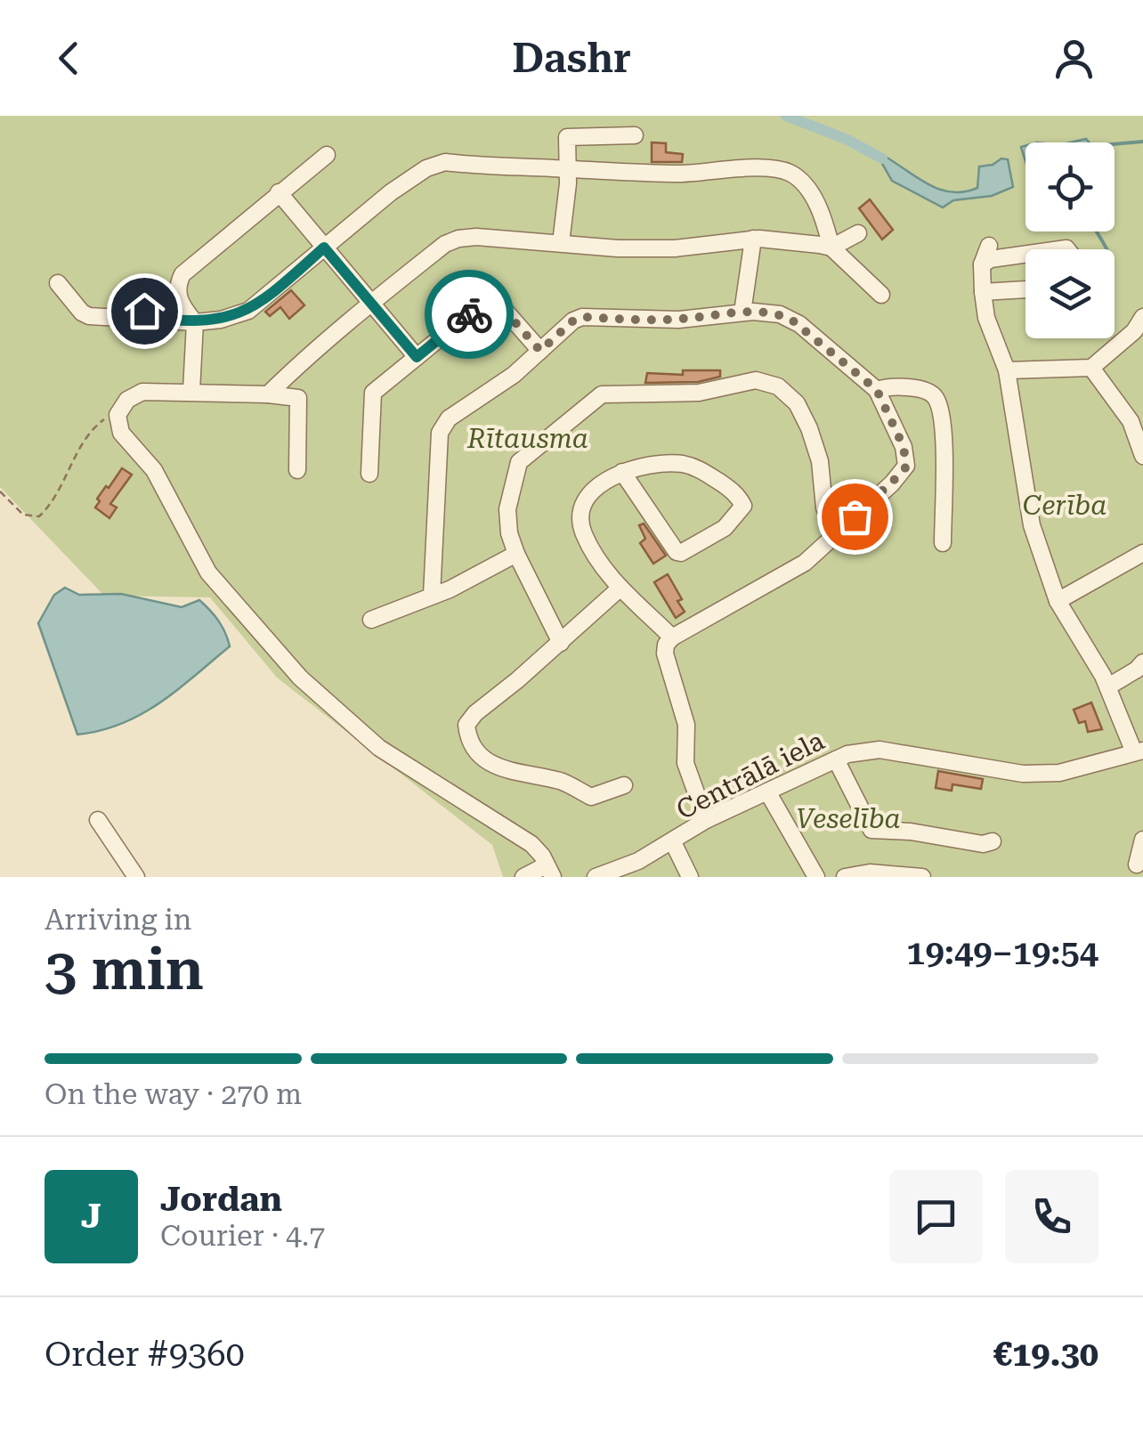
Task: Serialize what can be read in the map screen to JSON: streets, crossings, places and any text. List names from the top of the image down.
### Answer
{
  "streets": {
    "street": ["Centrālā iela"]
  },
  "parks": ["Rītausma", "Cerība", "Veselība"],
  "page": {
    "header": "Dashr",
    "heading": ["3 min", "Arriving in", "19:49–19:54"],
    "panel": [
      "Jordan",
      "Courier · 4.7",
      "Order #9360",
      "€19.30"
    ],
    "bar": "On the way · 270 m",
    "round": "J"
  }
}
